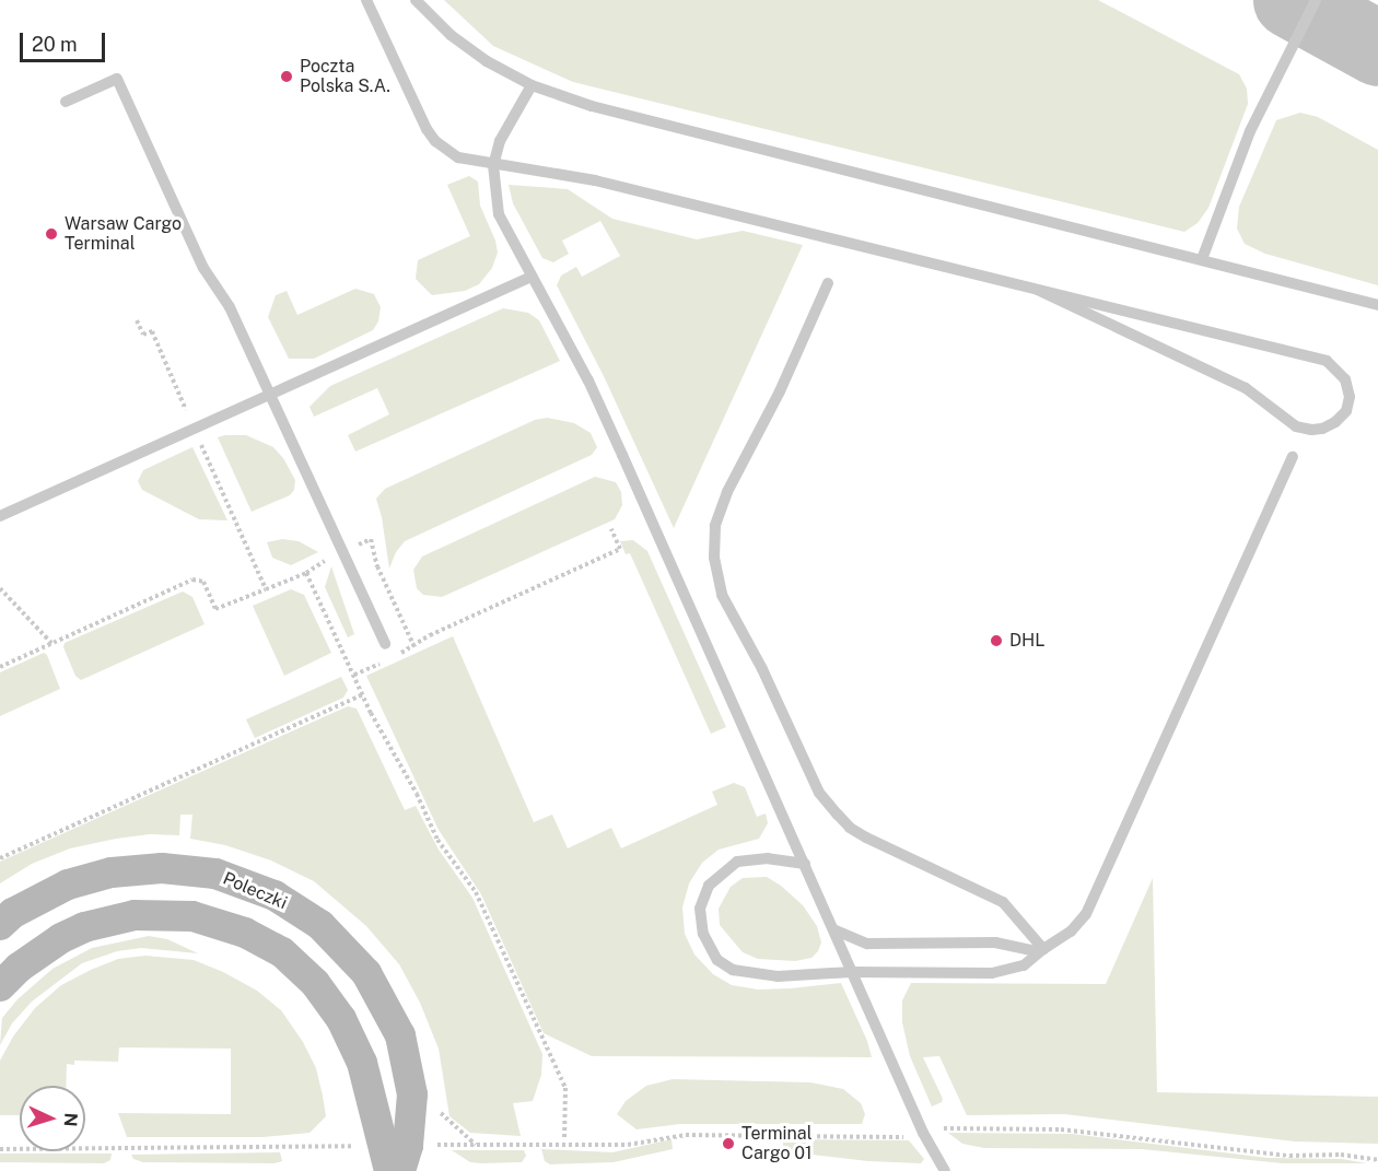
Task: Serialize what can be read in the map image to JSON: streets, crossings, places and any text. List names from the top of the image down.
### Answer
{
  "streets": {
    "main road": ["Poleczki"]
  },
  "places": [
    "Poczta Polska S.A.",
    "Warsaw Cargo Terminal",
    "DHL",
    "Terminal Cargo 01"
  ],
  "scale_bar": "20 m",
  "north": "right"
}
